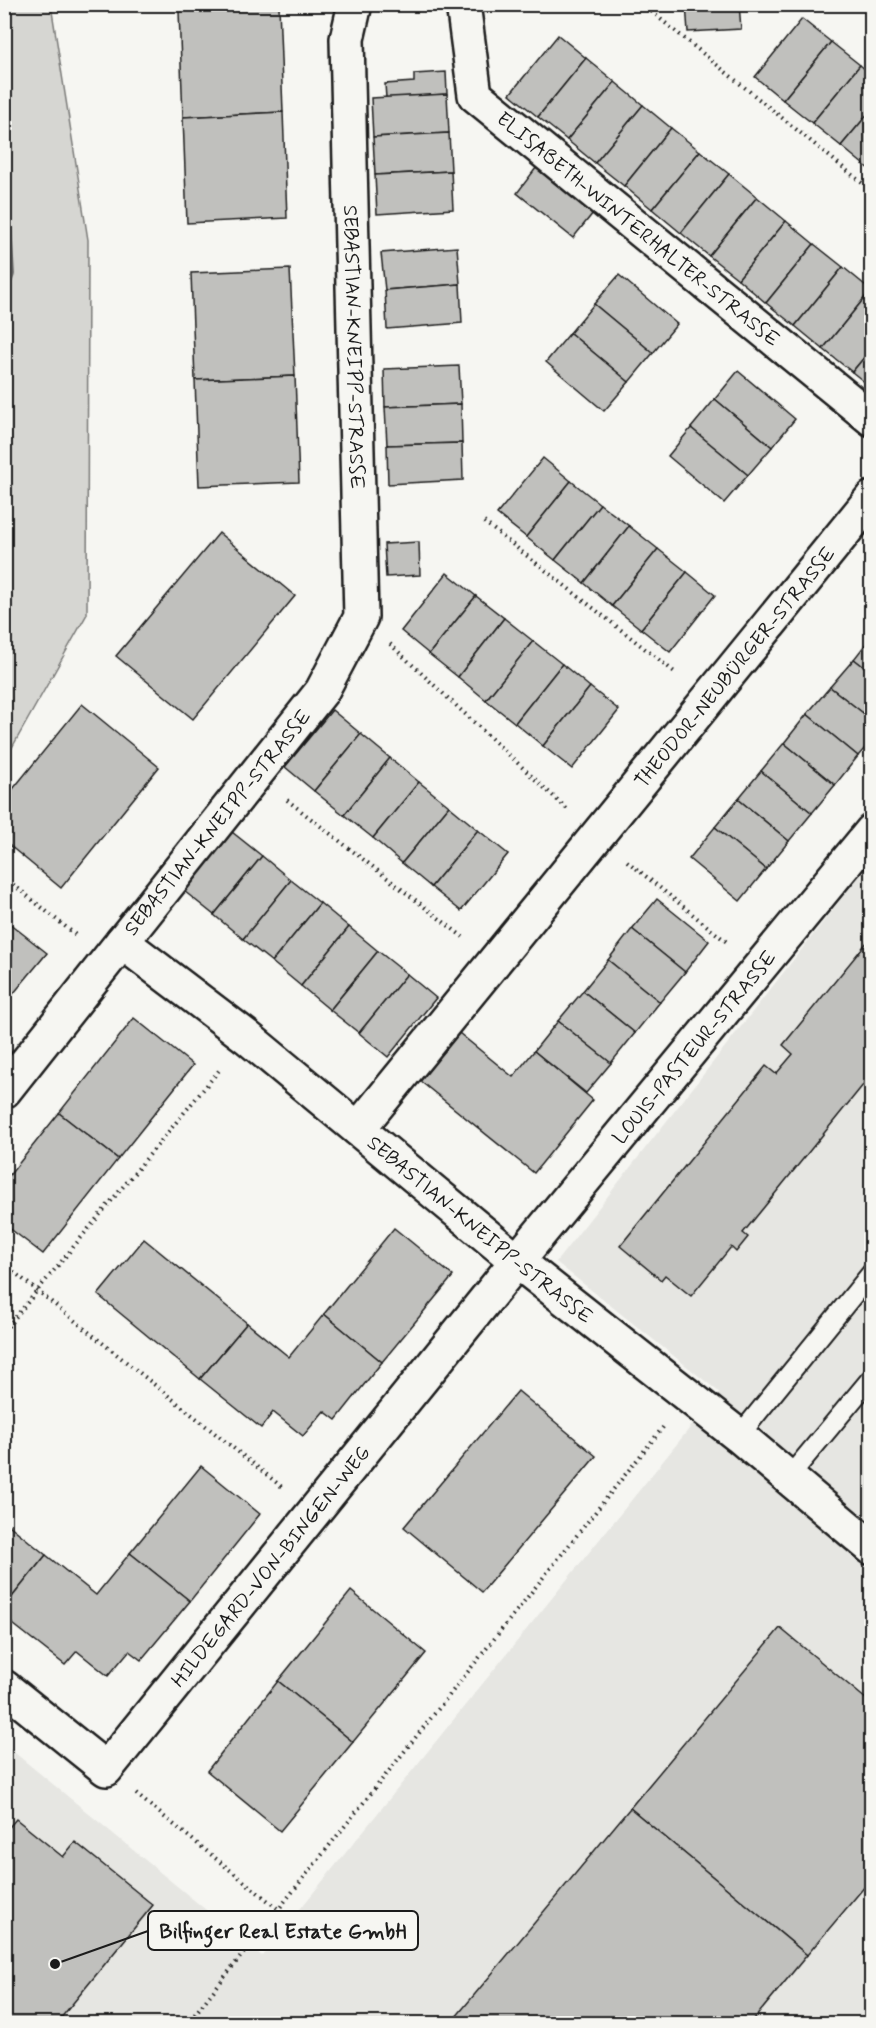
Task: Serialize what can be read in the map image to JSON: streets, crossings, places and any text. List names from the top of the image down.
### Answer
{
  "streets": {
    "street": [
      "ELISABETH-WINTERHALTER-STRASSE",
      "SEBASTIAN-KNEIPP-STRASSE",
      "THEODOR-NEUBÜRGER-STRASSE",
      "LOUIS-PASTEUR-STRASSE",
      "HILDEGARD-VON-BINGEN-WEG"
    ]
  },
  "crossings": [
    ["SEBASTIAN-KNEIPP-STRASSE", "THEODOR-NEUBÜRGER-STRASSE"],
    ["SEBASTIAN-KNEIPP-STRASSE", "LOUIS-PASTEUR-STRASSE"],
    ["SEBASTIAN-KNEIPP-STRASSE", "HILDEGARD-VON-BINGEN-WEG"],
    ["LOUIS-PASTEUR-STRASSE", "HILDEGARD-VON-BINGEN-WEG"]
  ],
  "places": ["Bilfinger Real Estate GmbH"]
}
